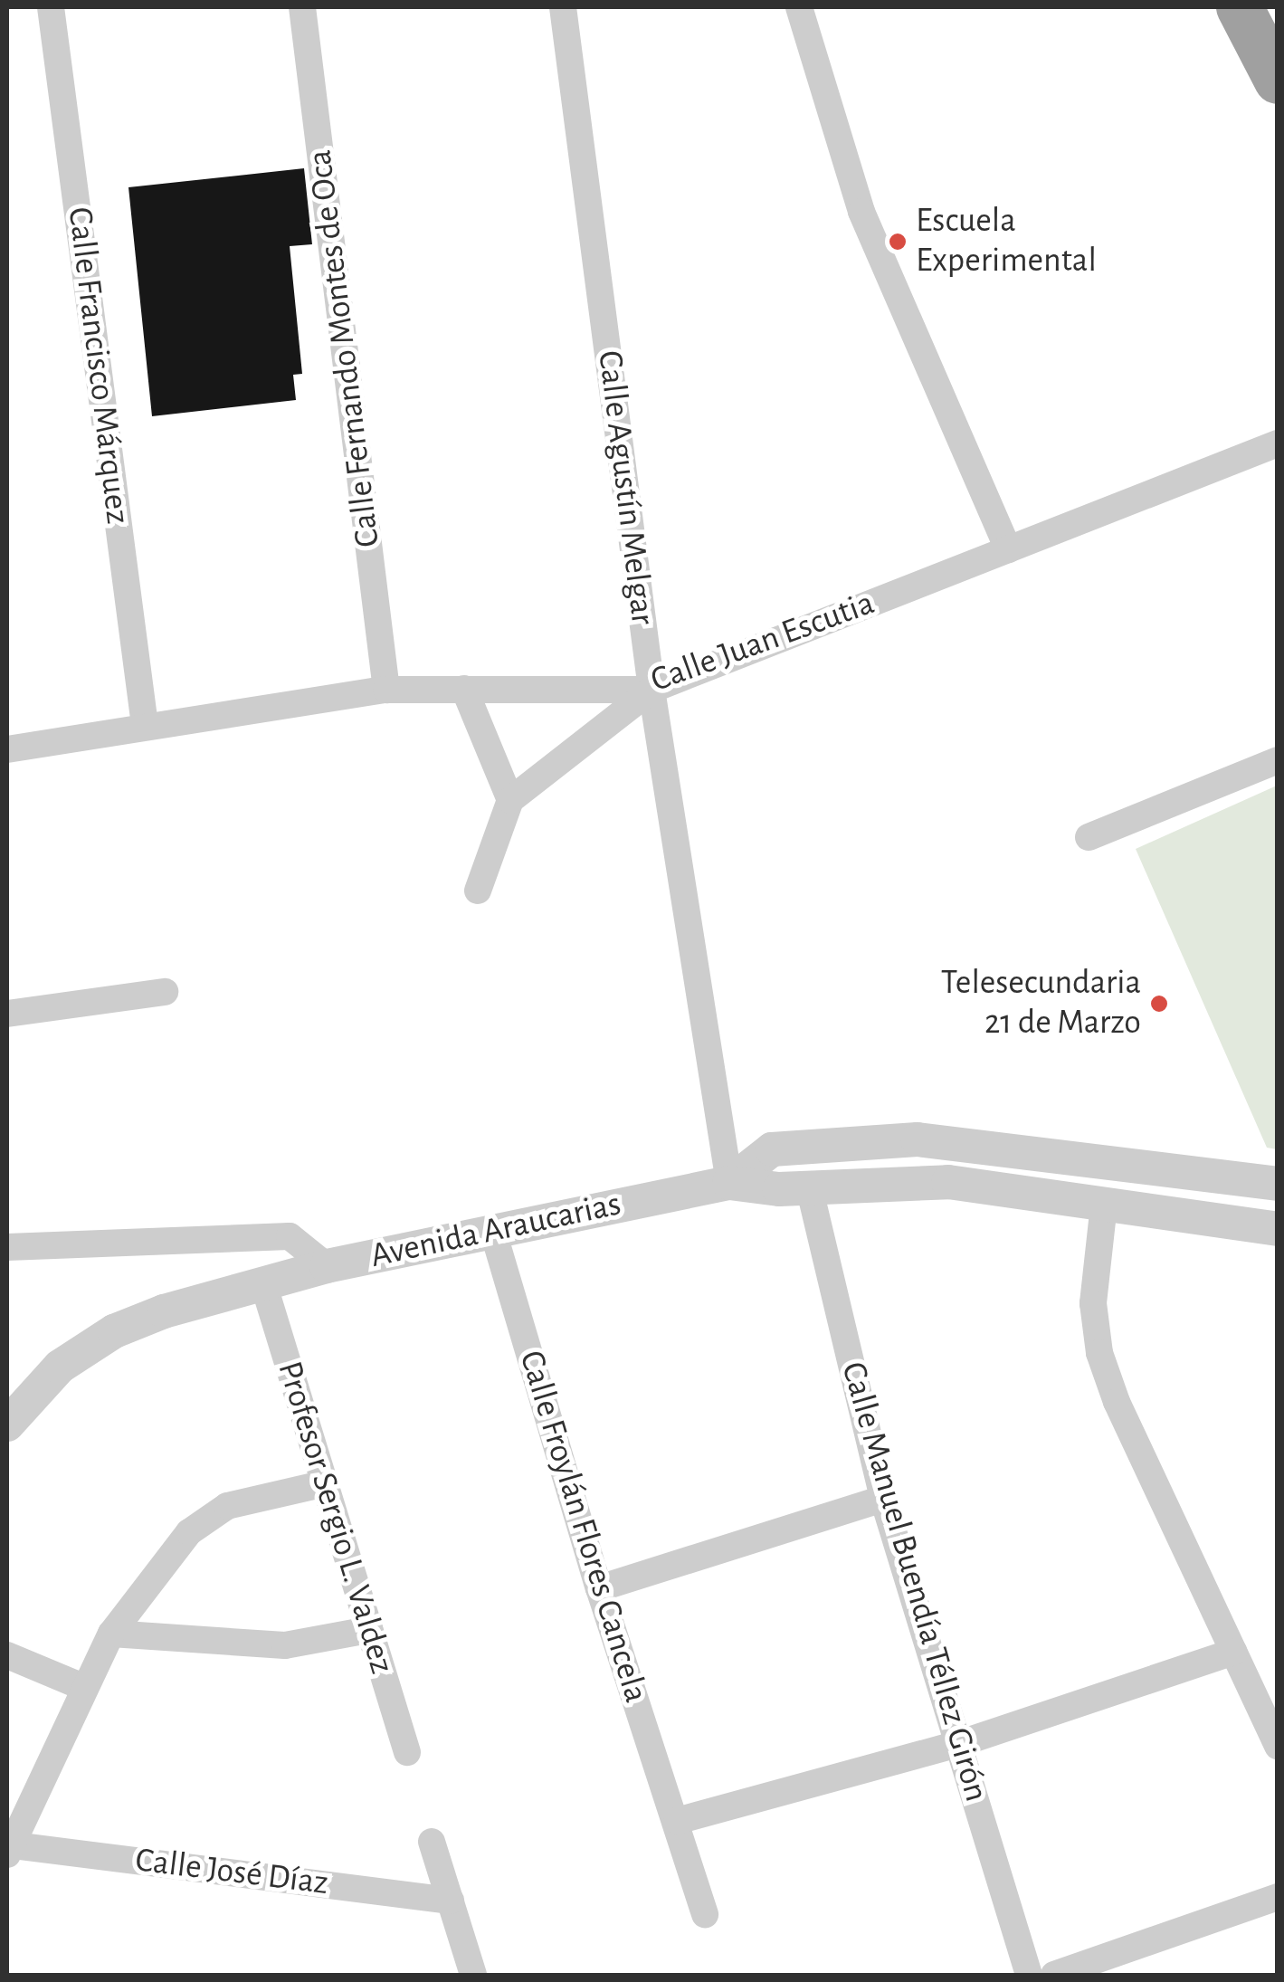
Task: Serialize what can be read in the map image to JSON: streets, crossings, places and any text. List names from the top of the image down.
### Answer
{
  "streets": {
    "street": [
      "Calle Fernando Montes de Oca",
      "Calle Francisco Márquez",
      "Calle Agustín Melgar",
      "Calle Juan Escutia",
      "Avenida Araucarias",
      "Profesor Sergio L. Valdez",
      "Calle Froylán Flores Cancela",
      "Calle Manuel Buendía Téllez Girón",
      "Calle José Díaz"
    ]
  },
  "crossings": [
    ["Calle Fernando Montes de Oca", "Calle Juan Escutia"],
    ["Calle Francisco Márquez", "Calle Juan Escutia"],
    ["Calle Agustín Melgar", "Calle Juan Escutia"],
    ["Calle Agustín Melgar", "Avenida Araucarias"],
    ["Avenida Araucarias", "Profesor Sergio L. Valdez"],
    ["Avenida Araucarias", "Calle Froylán Flores Cancela"],
    ["Avenida Araucarias", "Calle Manuel Buendía Téllez Girón"],
    ["Profesor Sergio L. Valdez", "Calle José Díaz"]
  ],
  "places": ["Escuela Experimental", "Telesecundaria 21 de Marzo"]
}
